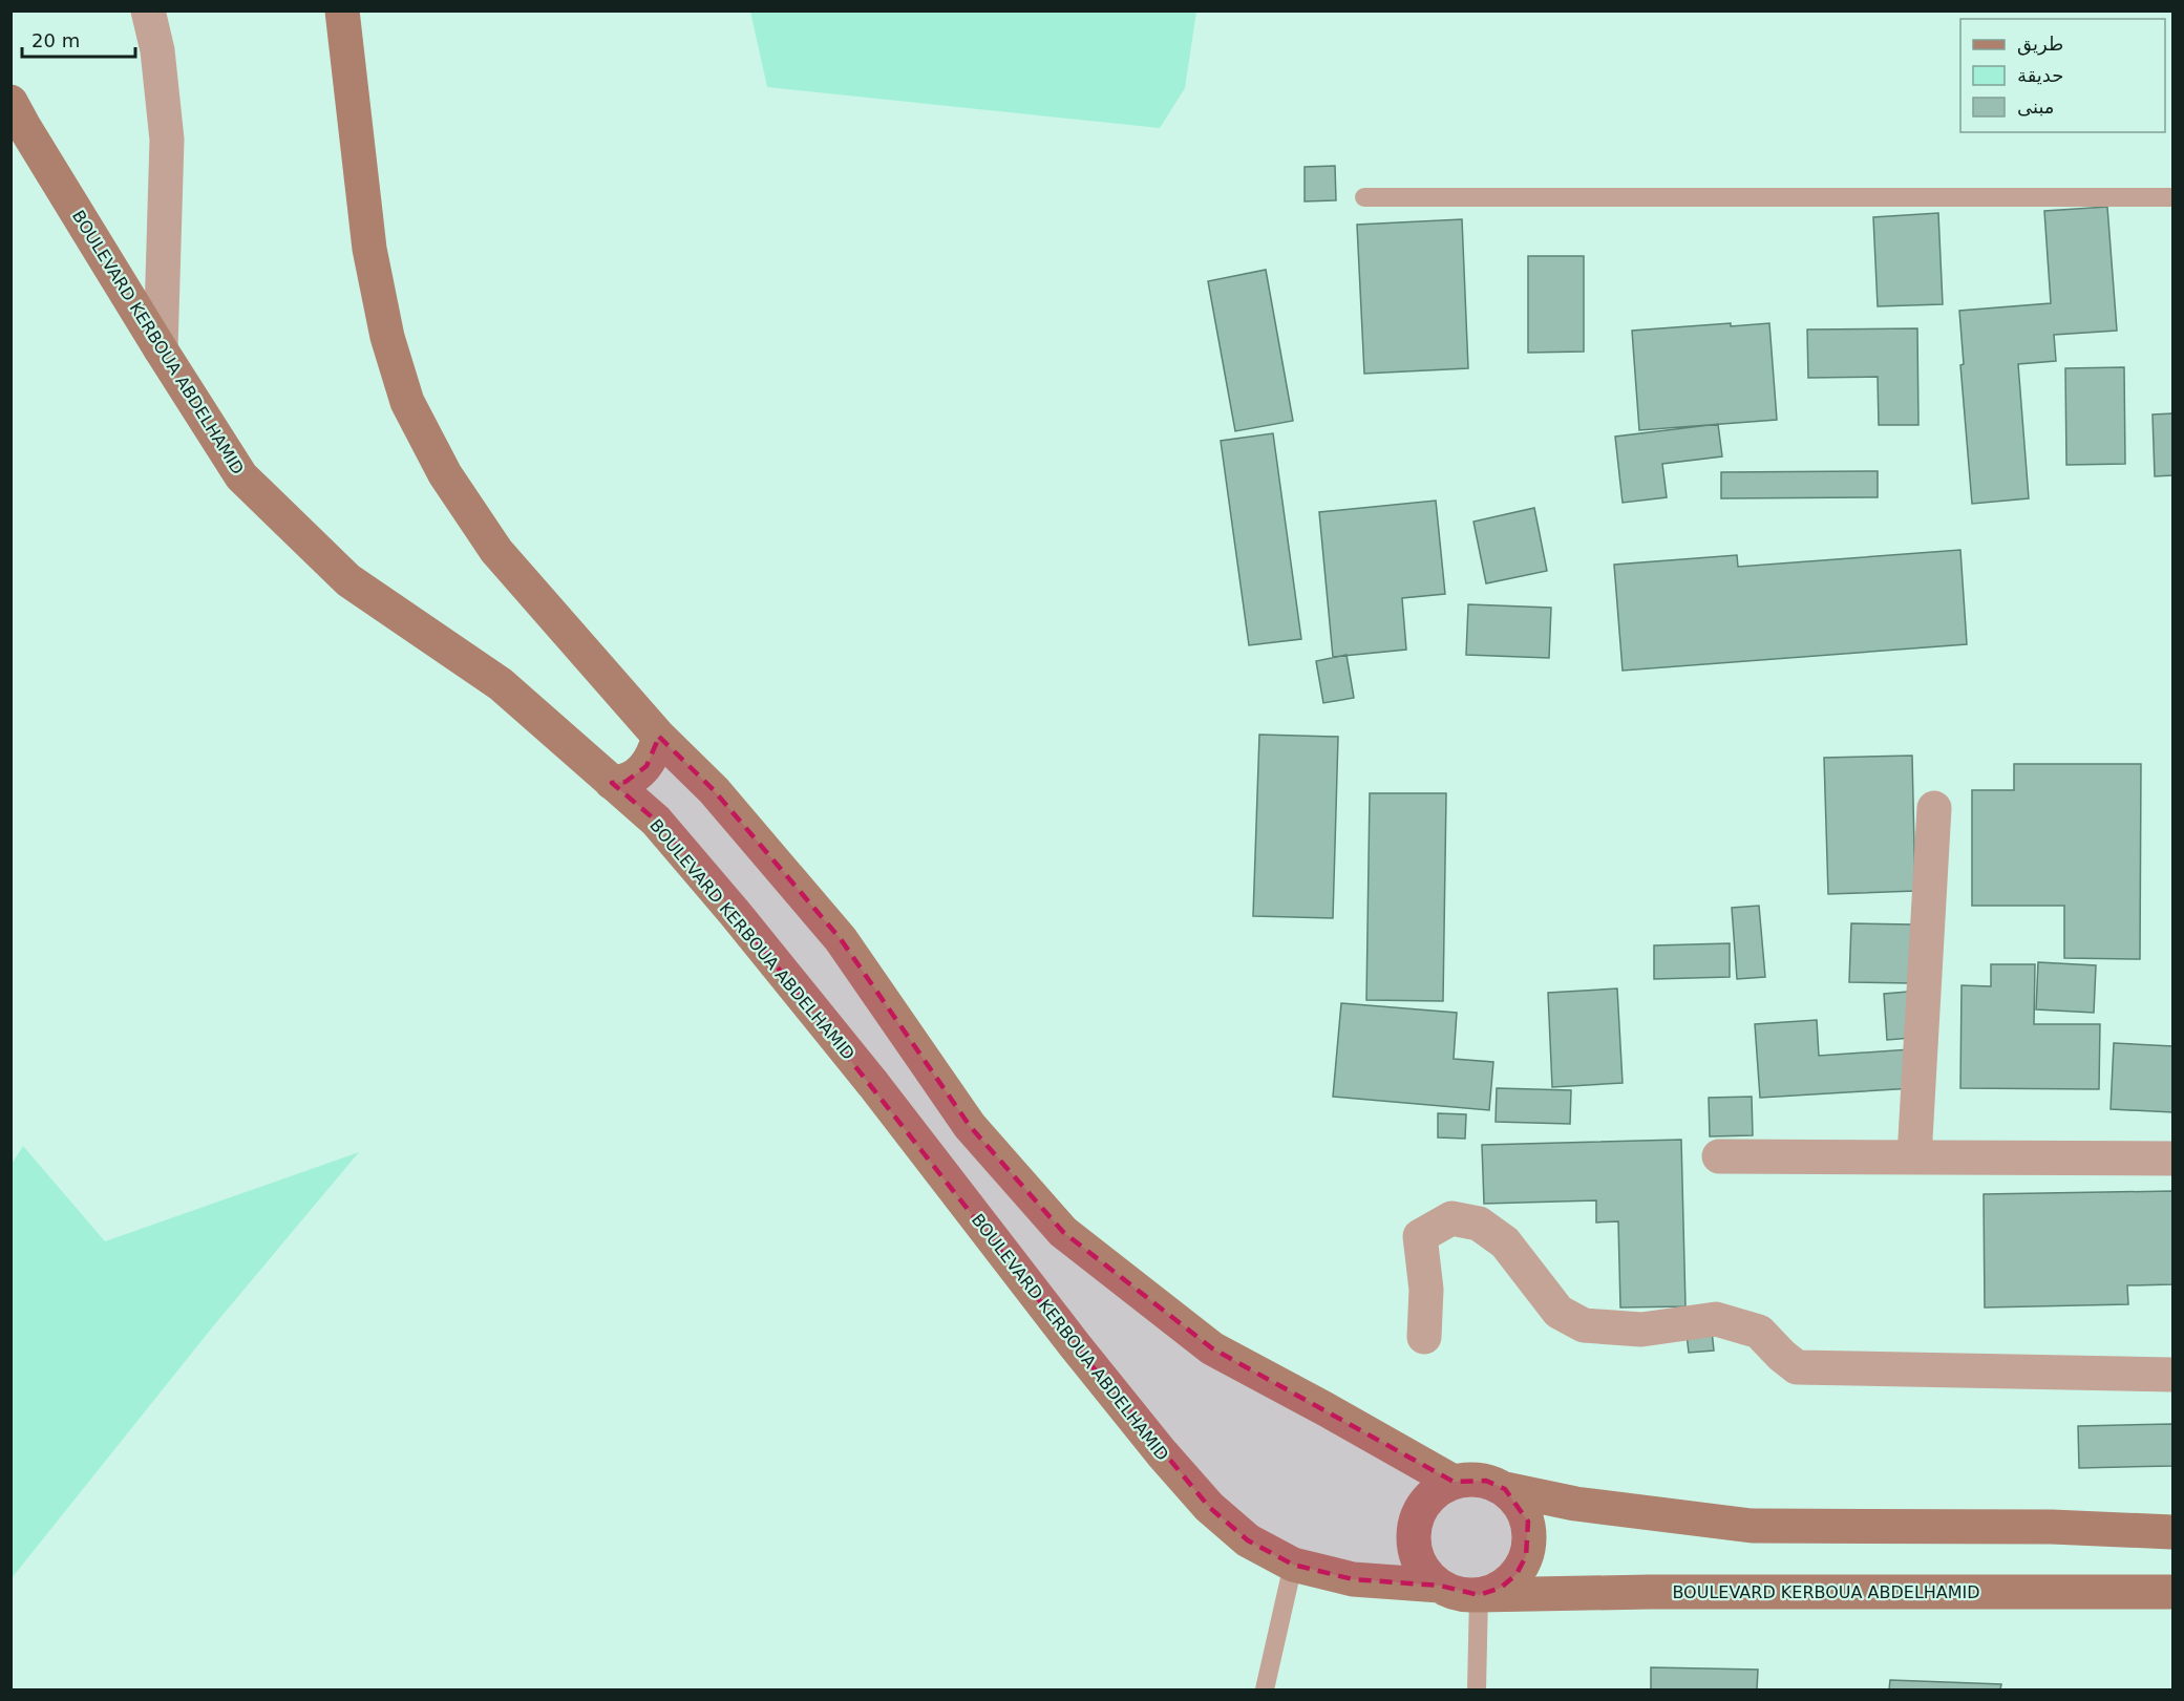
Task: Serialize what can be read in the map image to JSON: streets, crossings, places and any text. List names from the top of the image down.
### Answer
{
  "streets": {
    "main road": ["BOULEVARD KERBOUA ABDELHAMID"]
  },
  "legend": ["طريق", "حديقة", "مبنى"],
  "scale_bar": "20 m"
}
